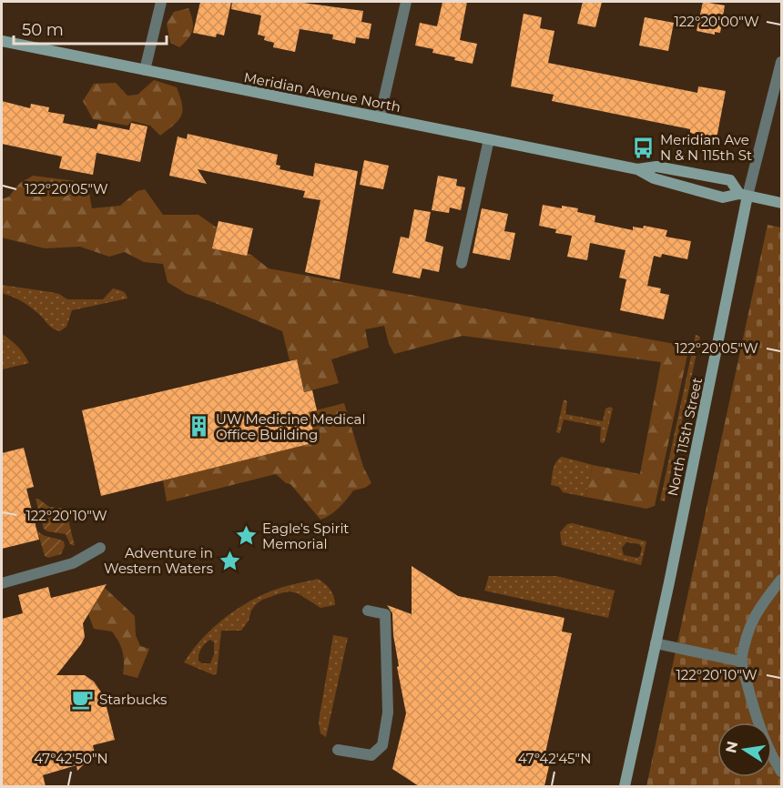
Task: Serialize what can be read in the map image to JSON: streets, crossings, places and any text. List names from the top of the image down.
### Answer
{
  "streets": {
    "street": ["Meridian Avenue North", "North 115th Street"]
  },
  "crossings": [
    ["Meridian Avenue North", "North 115th Street"]
  ],
  "places": {
    "bus stop": ["Meridian Ave N & N 115th St"],
    "building": ["UW Medicine Medical Office Building"],
    "place": ["Eagle's Spirit Memorial", "Adventure in Western Waters"],
    "cafe": ["Starbucks"]
  },
  "scale_bar": "50 m",
  "north": "left",
  "coordinates": [
    "122°20'00\"W",
    "122°20'05\"W",
    "122°20'10\"W",
    "47°42'50\"N",
    "47°42'45\"N"
  ]
}
